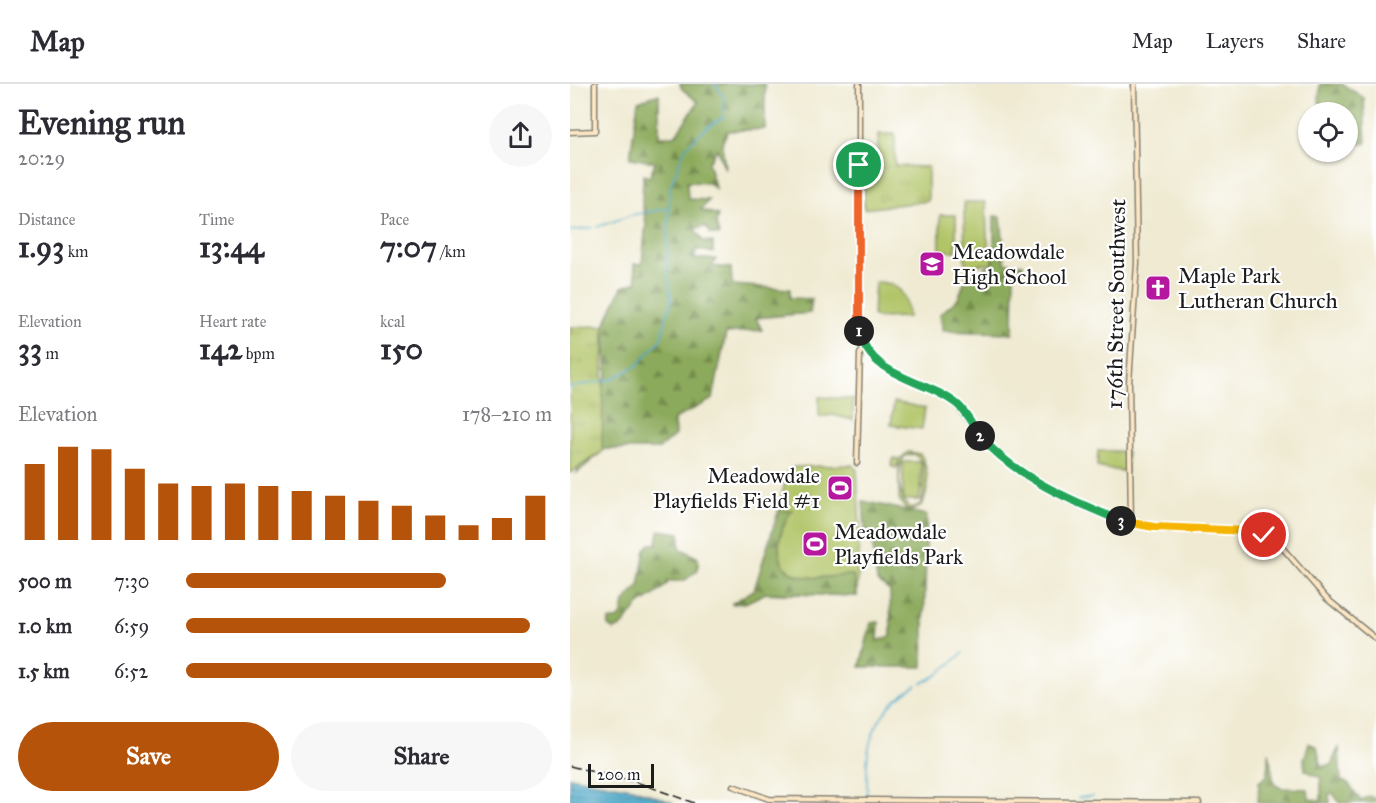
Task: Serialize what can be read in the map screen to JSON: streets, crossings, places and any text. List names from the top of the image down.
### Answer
{
  "streets": {
    "street": ["176th Street Southwest"]
  },
  "places": {
    "school or university": ["Meadowdale High School"],
    "church": ["Maple Park Lutheran Church"],
    "sports": ["Meadowdale Playfields Field #1", "Meadowdale Playfields Park"]
  },
  "scale_bar": "200 m",
  "page": {
    "header": "Map",
    "nav": ["Map", "Layers", "Share"],
    "heading": ["Evening run", "20:29"],
    "stats": [
      ["Distance", "1.93 km"],
      ["Time", "13:44"],
      ["Pace", "7:07 /km"],
      ["Elevation", "33 m"],
      ["Heart rate", "142 bpm"],
      ["kcal", "150"]
    ],
    "pins": ["1", "2", "3"],
    "chart": ["Elevation", "178–210 m"],
    "list": [
      {
        "name": "500 m",
        "note": "7:30"
      },
      {
        "name": "1.0 km",
        "note": "6:59"
      },
      {
        "name": "1.5 km",
        "note": "6:52"
      }
    ],
    "buttons": ["Save", "Share"],
    "scale": "200 m"
  }
}
